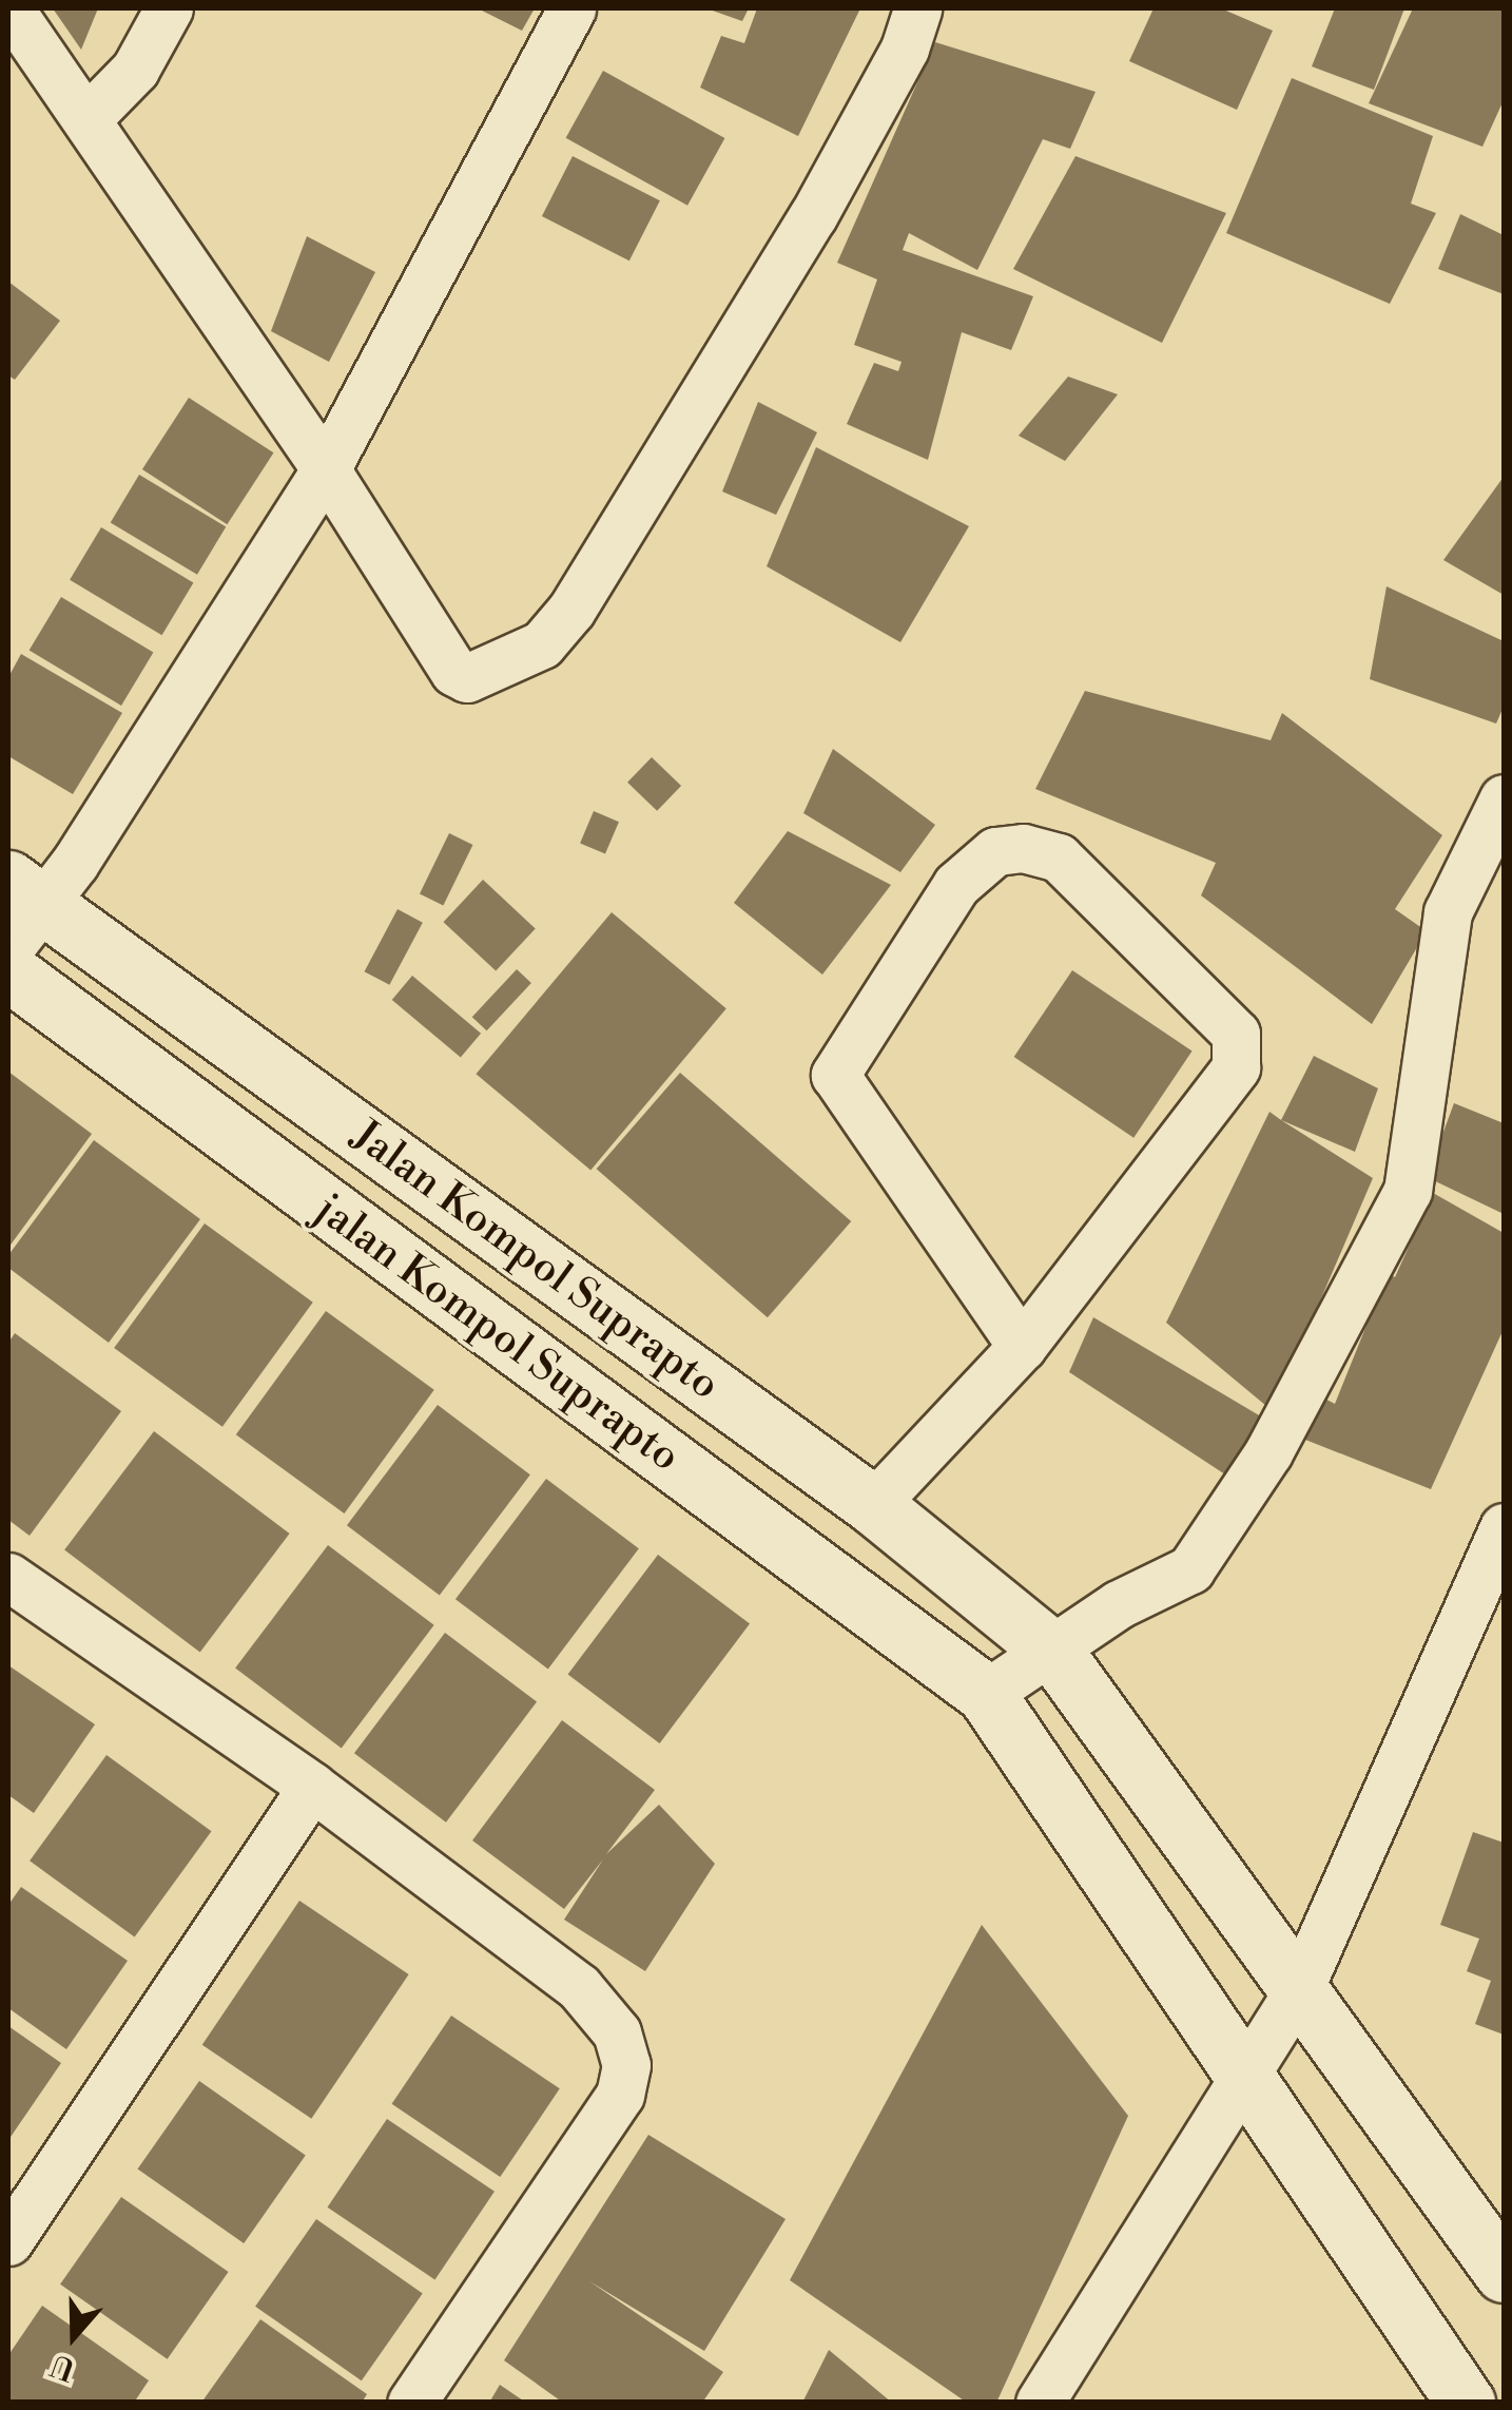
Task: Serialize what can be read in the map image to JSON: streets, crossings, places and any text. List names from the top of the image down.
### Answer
{
  "streets": {
    "street": ["Jalan Kompol Suprapto", "jalan Kompol Suprapto"]
  },
  "north": "bottom"
}
